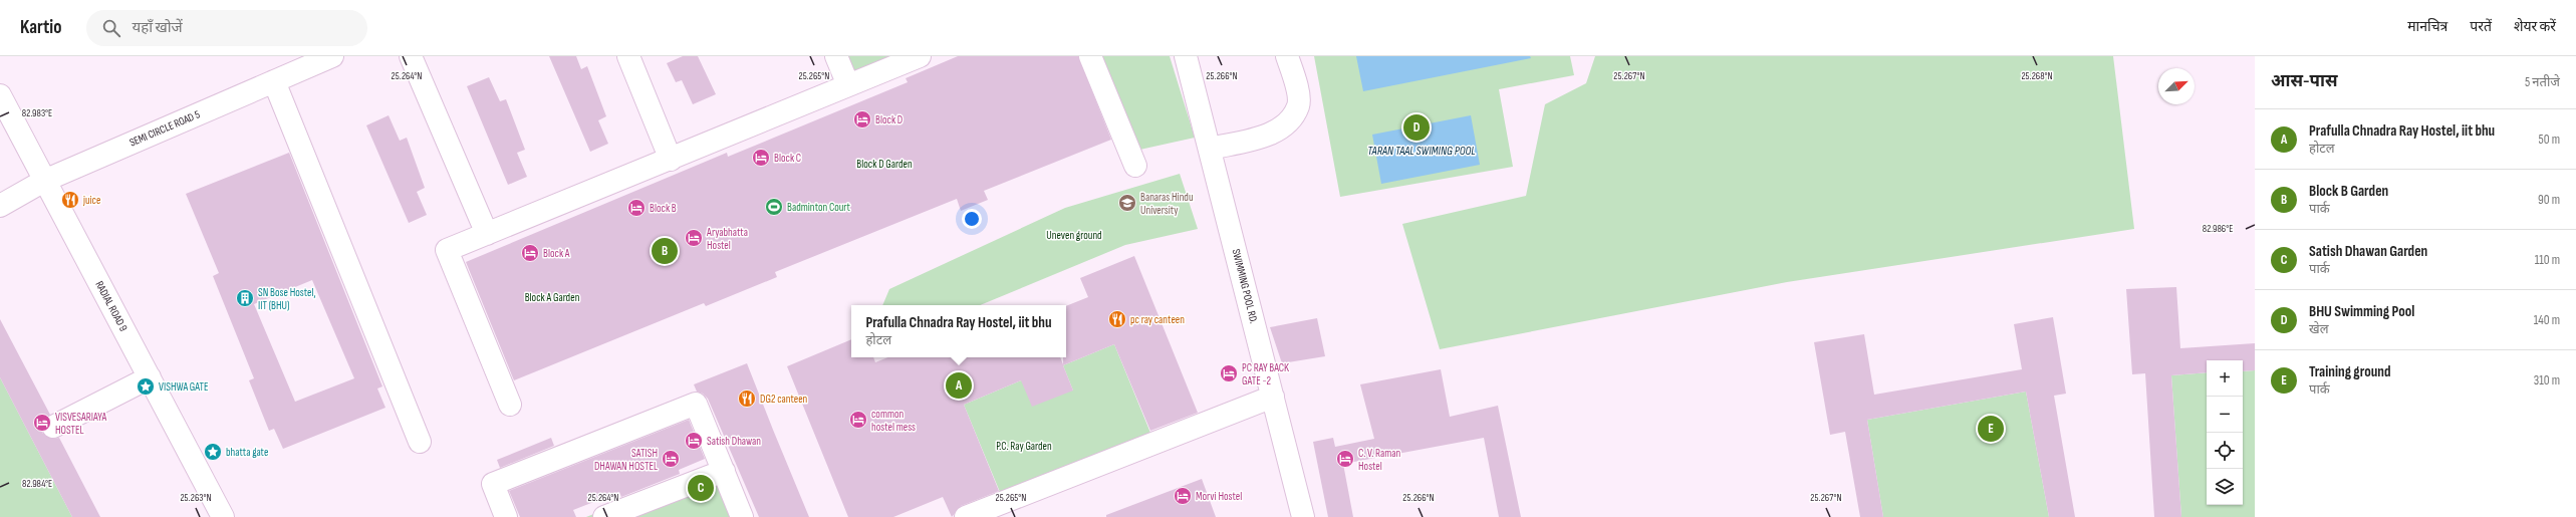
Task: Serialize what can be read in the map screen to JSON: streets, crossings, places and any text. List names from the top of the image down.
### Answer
{
  "streets": {
    "street": ["SEMI CIRCLE ROAD 5", "SWIMMING POOL RD.", "RADIAL ROAD 9"]
  },
  "crossings": [
    ["SEMI CIRCLE ROAD 5", "RADIAL ROAD 9"]
  ],
  "water": ["TARAN TAAL SWIMING POOL"],
  "parks": [
    "Block D Garden",
    "Uneven ground",
    "Block A Garden",
    "P.C. Ray Garden"
  ],
  "places": {
    "hotel": [
      "Block D",
      "Block C",
      "Block B",
      "Aryabhatta Hostel",
      "Block A",
      "PC RAY BACK GATE -2",
      "common hostel mess",
      "VISVESARIAYA HOSTEL",
      "Satish Dhawan",
      "SATISH DHAWAN HOSTEL",
      "C. V. Raman Hostel",
      "Morvi Hostel"
    ],
    "restaurant": ["juice", "pc ray canteen", "DG2 canteen"],
    "school or university": ["Banaras Hindu University"],
    "sports": ["Badminton Court"],
    "building": ["SN Bose Hostel, IIT (BHU)"],
    "place": ["VISHWA GATE", "bhatta gate"]
  },
  "north": "top right",
  "page": {
    "header": "Kartio",
    "search": "यहाँ खोजें",
    "nav": ["मानचित्र", "परतें", "शेयर करें"],
    "heading": ["आस-पास", "5 नतीजे"],
    "list": [
      {
        "mark": "A",
        "name": "Prafulla Chnadra Ray Hostel, iit bhu",
        "note": "होटल",
        "value": "50 m"
      },
      {
        "mark": "B",
        "name": "Block B Garden",
        "note": "पार्क",
        "value": "90 m"
      },
      {
        "mark": "C",
        "name": "Satish Dhawan Garden",
        "note": "पार्क",
        "value": "110 m"
      },
      {
        "mark": "D",
        "name": "BHU Swimming Pool",
        "note": "खेल",
        "value": "140 m"
      },
      {
        "mark": "E",
        "name": "Training ground",
        "note": "पार्क",
        "value": "310 m"
      }
    ],
    "pins": [
      "D",
      "B",
      "A",
      "E",
      "C"
    ],
    "popup": ["Prafulla Chnadra Ray Hostel, iit bhu", "होटल"],
    "map_buttons": ["+", "−"]
  },
  "coordinates": [
    "25.264°N",
    "25.265°N",
    "25.266°N",
    "25.267°N",
    "25.268°N",
    "82.983°E",
    "82.986°E",
    "82.984°E",
    "25.263°N"
  ]
}
